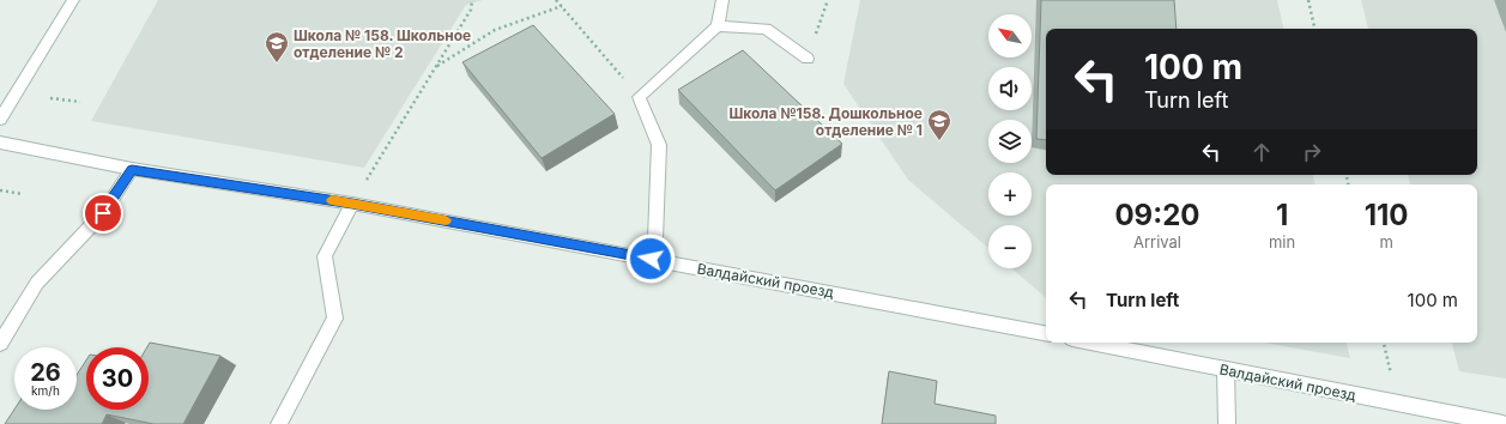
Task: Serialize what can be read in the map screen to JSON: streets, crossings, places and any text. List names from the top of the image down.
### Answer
{
  "streets": {
    "street": ["Валдайский проезд"]
  },
  "places": {
    "school or university": ["Школа № 158. Школьное отделение № 2", "Школа №158. Дошкольное отделение № 1"]
  },
  "north": "top left",
  "page": {
    "map_buttons": ["+", "−"],
    "turn": ["100 m", "Turn left"],
    "eta": [
      "09:20",
      "Arrival",
      "1",
      "min",
      "110",
      "m"
    ],
    "list": [
      {
        "name": "Turn left",
        "value": "100 m"
      }
    ],
    "speed": "26 km/h",
    "limit": "30"
  }
}
